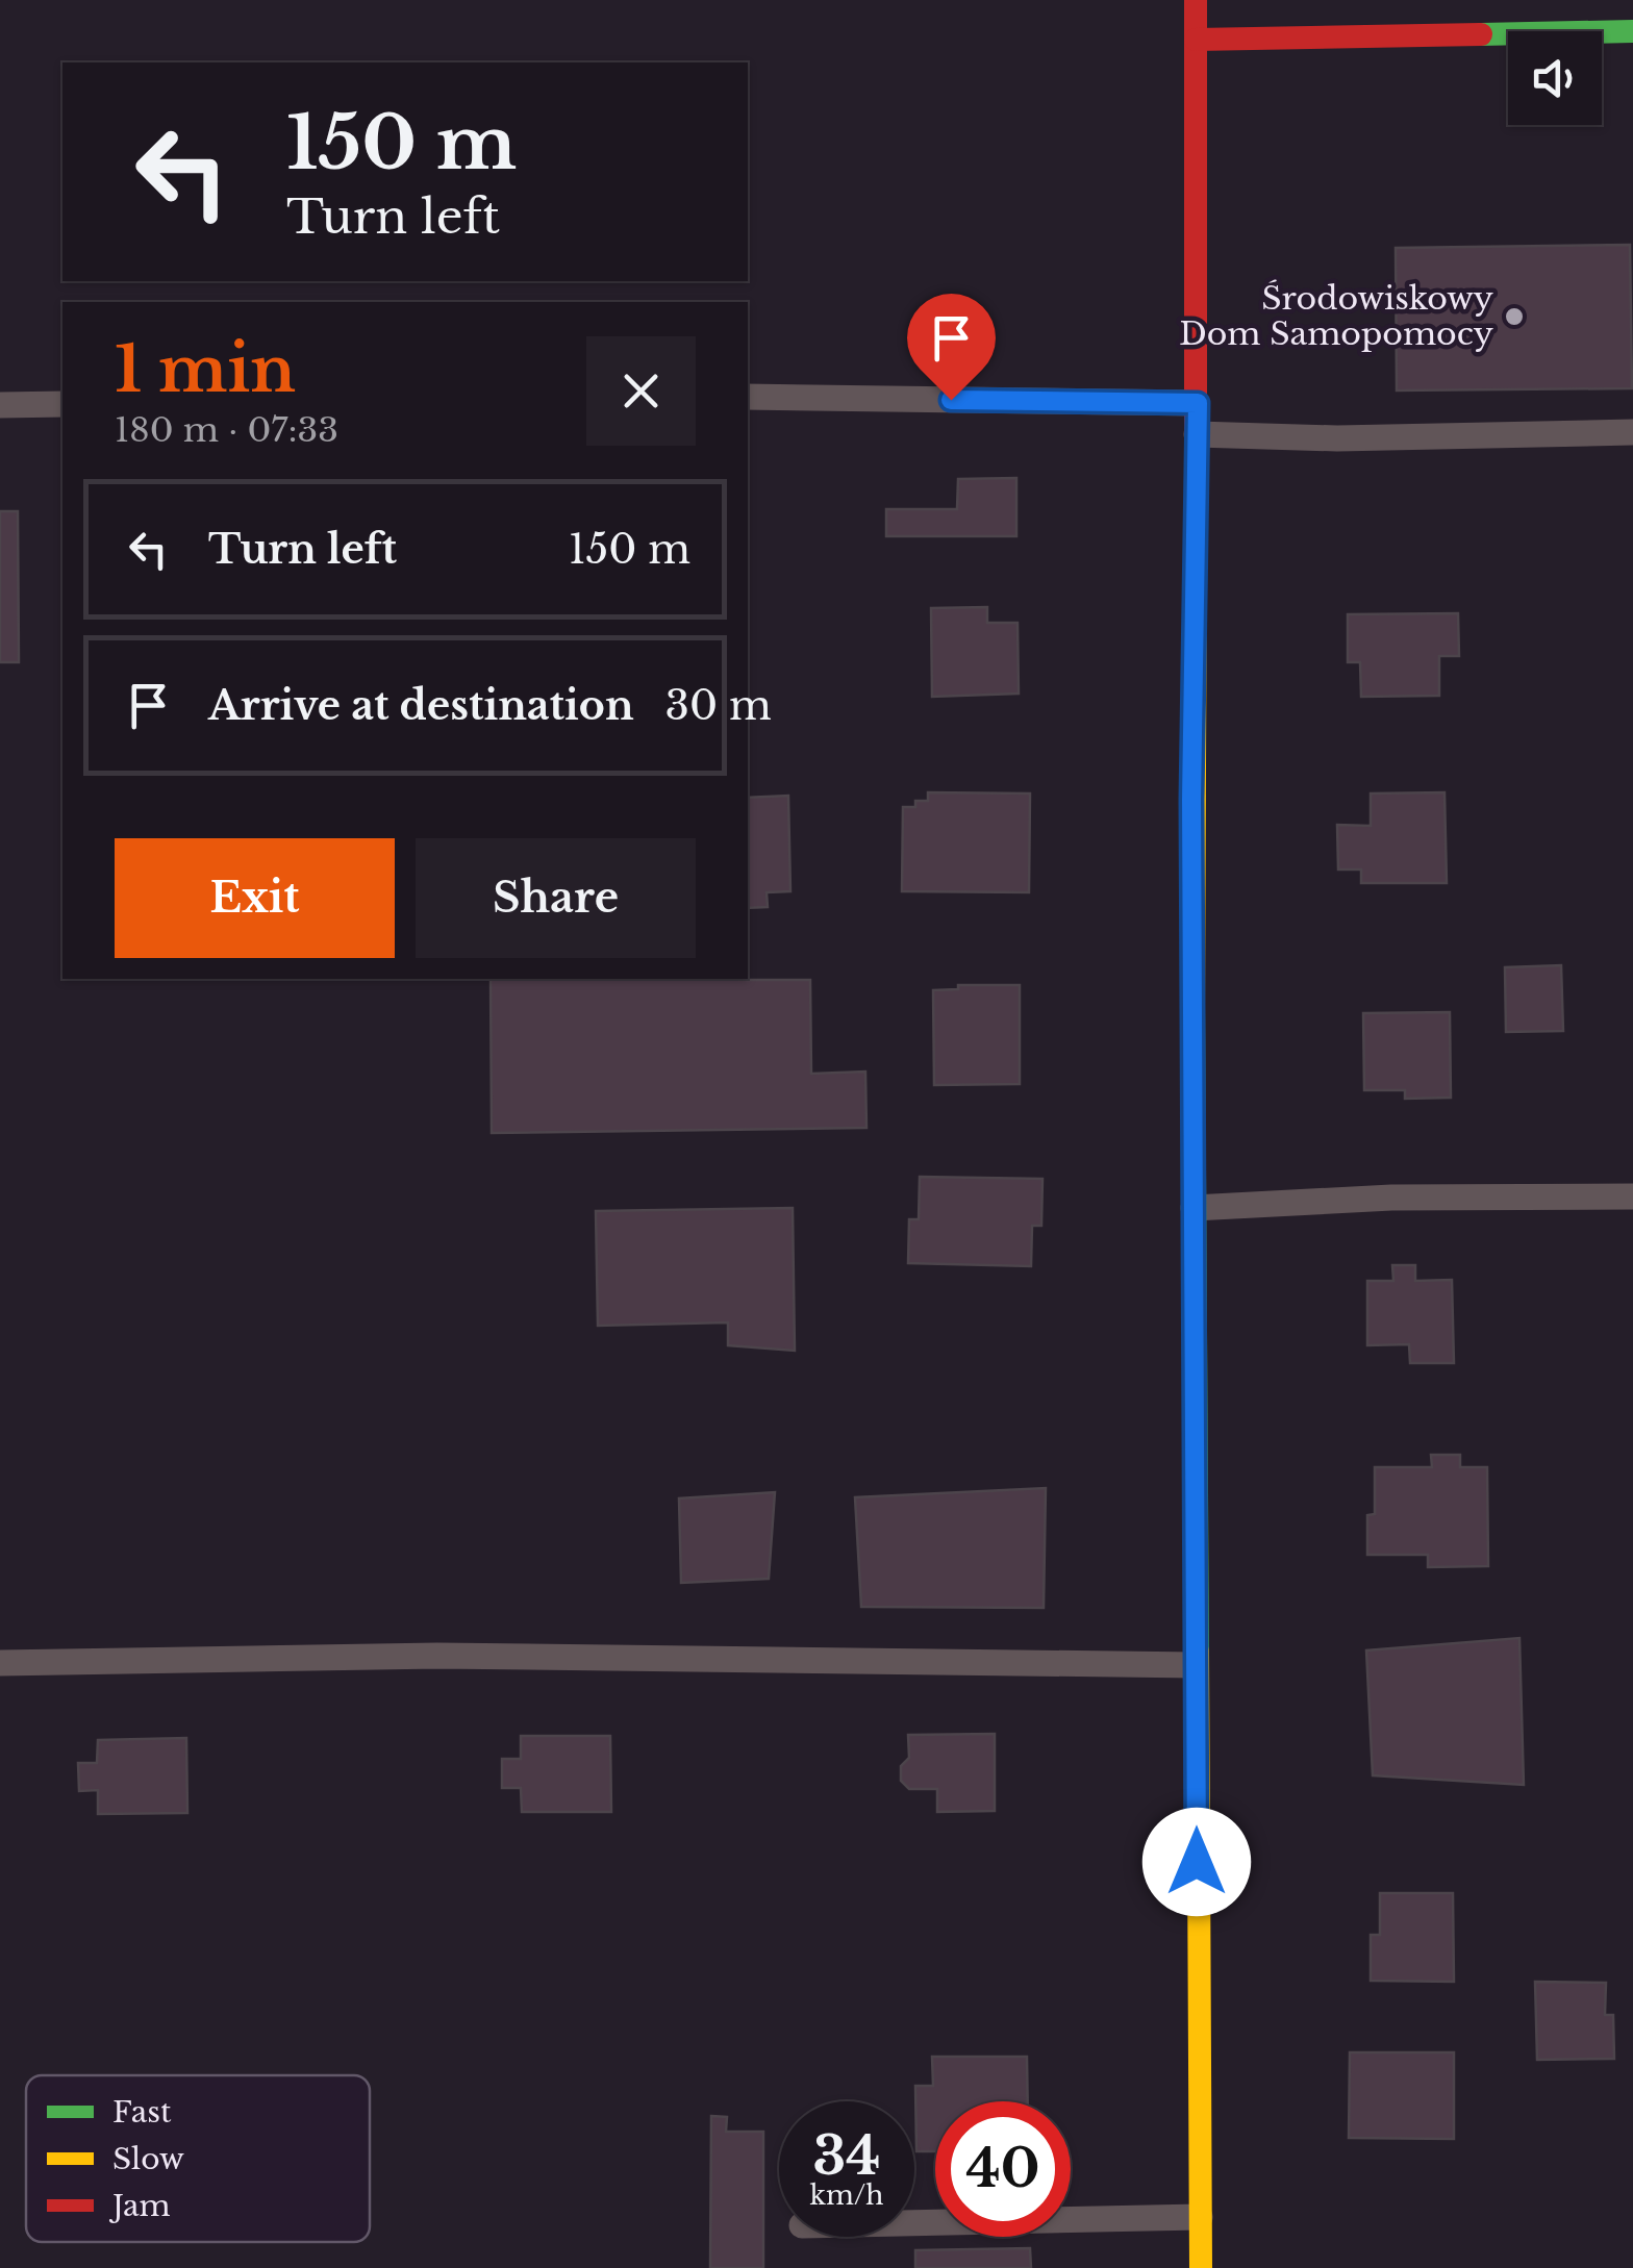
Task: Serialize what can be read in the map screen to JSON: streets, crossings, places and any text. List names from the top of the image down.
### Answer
{
  "places": ["Środowiskowy Dom Samopomocy"],
  "legend": ["Fast", "Slow", "Jam"],
  "page": {
    "turn": ["150 m", "Turn left"],
    "heading": ["1 min", "180 m · 07:33"],
    "list": [
      {
        "name": "Turn left",
        "value": "150 m"
      },
      {
        "name": "Arrive at destination",
        "value": "30 m"
      }
    ],
    "buttons": ["Exit", "Share"],
    "speed": "34 km/h",
    "limit": "40"
  }
}
